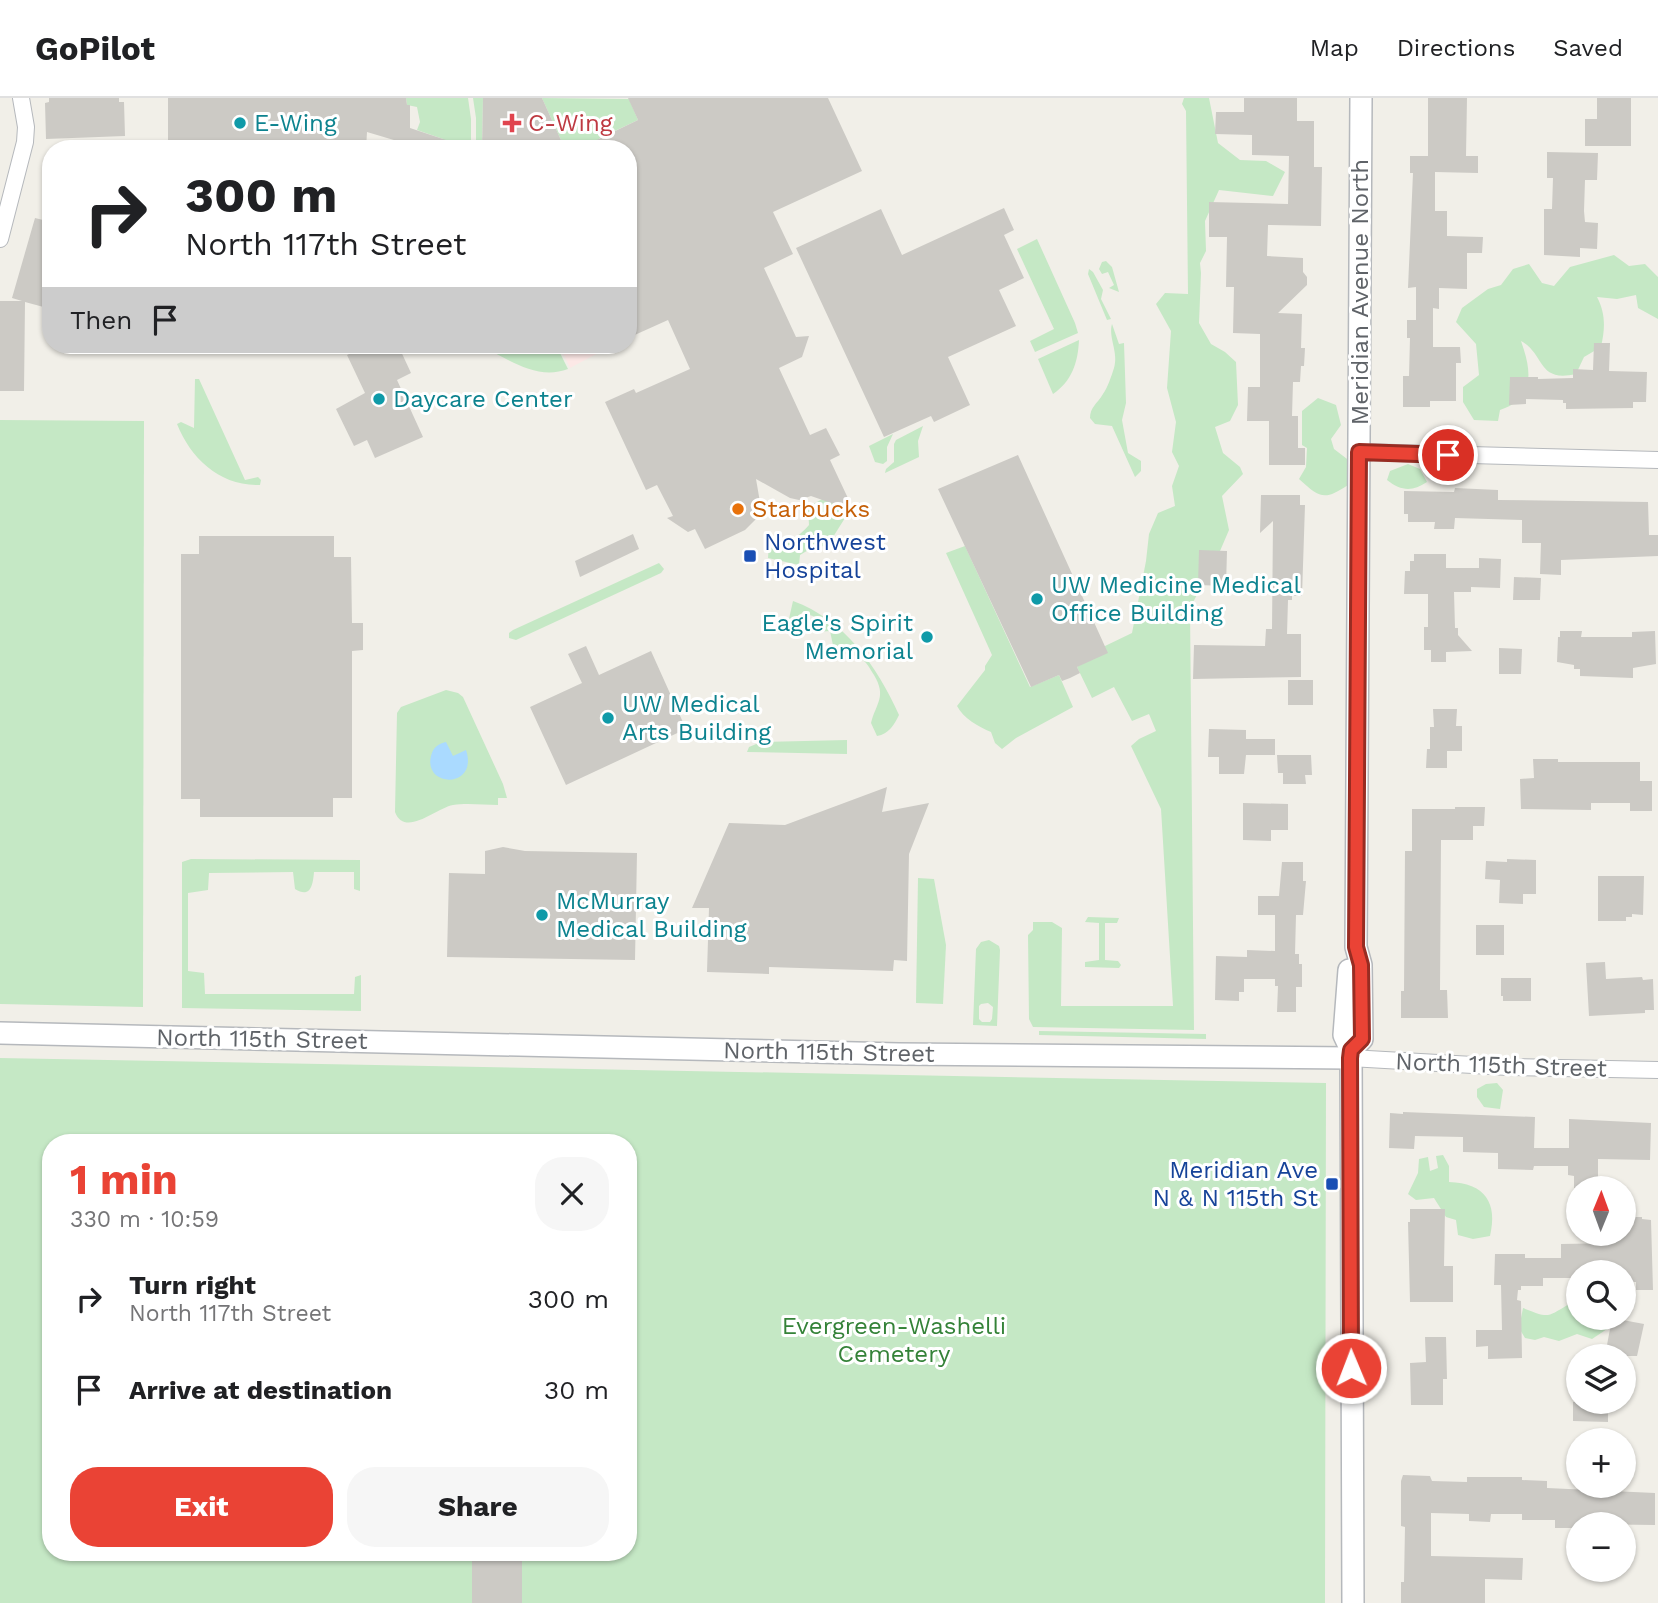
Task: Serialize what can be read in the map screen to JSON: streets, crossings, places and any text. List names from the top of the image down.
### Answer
{
  "streets": {
    "street": ["Meridian Avenue North", "North 115th Street"]
  },
  "crossings": [
    ["Meridian Avenue North", "North 115th Street"]
  ],
  "parks": ["Evergreen-Washelli Cemetery"],
  "places": {
    "other": [
      "E-Wing",
      "Daycare Center",
      "Starbucks",
      "UW Medicine Medical Office Building",
      "Eagle's Spirit Memorial",
      "UW Medical Arts Building",
      "McMurray Medical Building"
    ],
    "health": ["C-Wing"],
    "transit": ["Northwest Hospital", "Meridian Ave N & N 115th St"]
  },
  "north": "top",
  "page": {
    "header": "GoPilot",
    "nav": ["Map", "Directions", "Saved"],
    "turn": ["300 m", "North 117th Street"],
    "then": "Then",
    "heading": ["1 min", "330 m · 10:59"],
    "map_buttons": ["+", "−"],
    "list": [
      {
        "name": "Turn right",
        "note": "North 117th Street",
        "value": "300 m"
      },
      {
        "name": "Arrive at destination",
        "value": "30 m"
      }
    ],
    "buttons": ["Exit", "Share"]
  }
}
